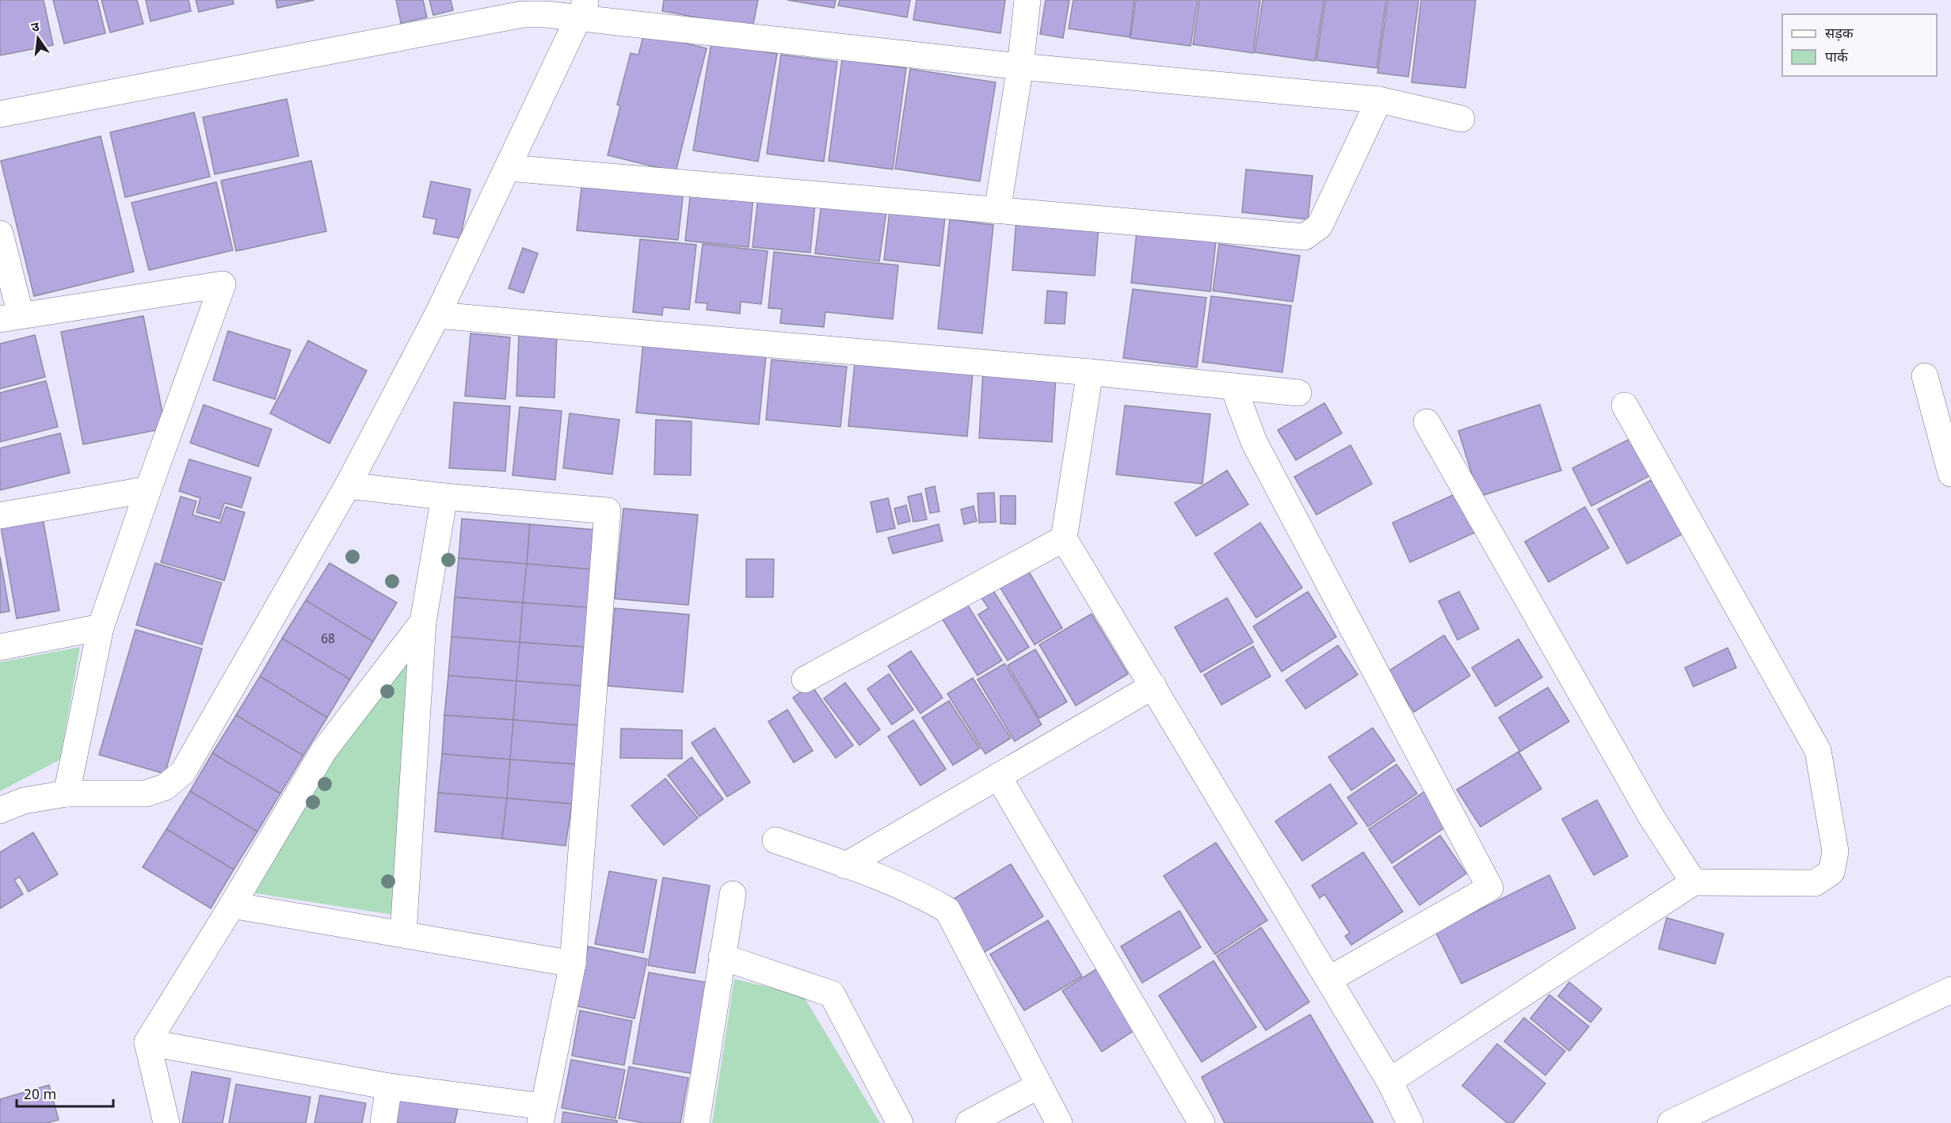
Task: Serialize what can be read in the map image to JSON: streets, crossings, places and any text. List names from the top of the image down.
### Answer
{
  "house_numbers": ["68"],
  "legend": ["सड़क", "पार्क"],
  "scale_bar": "20 m",
  "north": "top"
}
